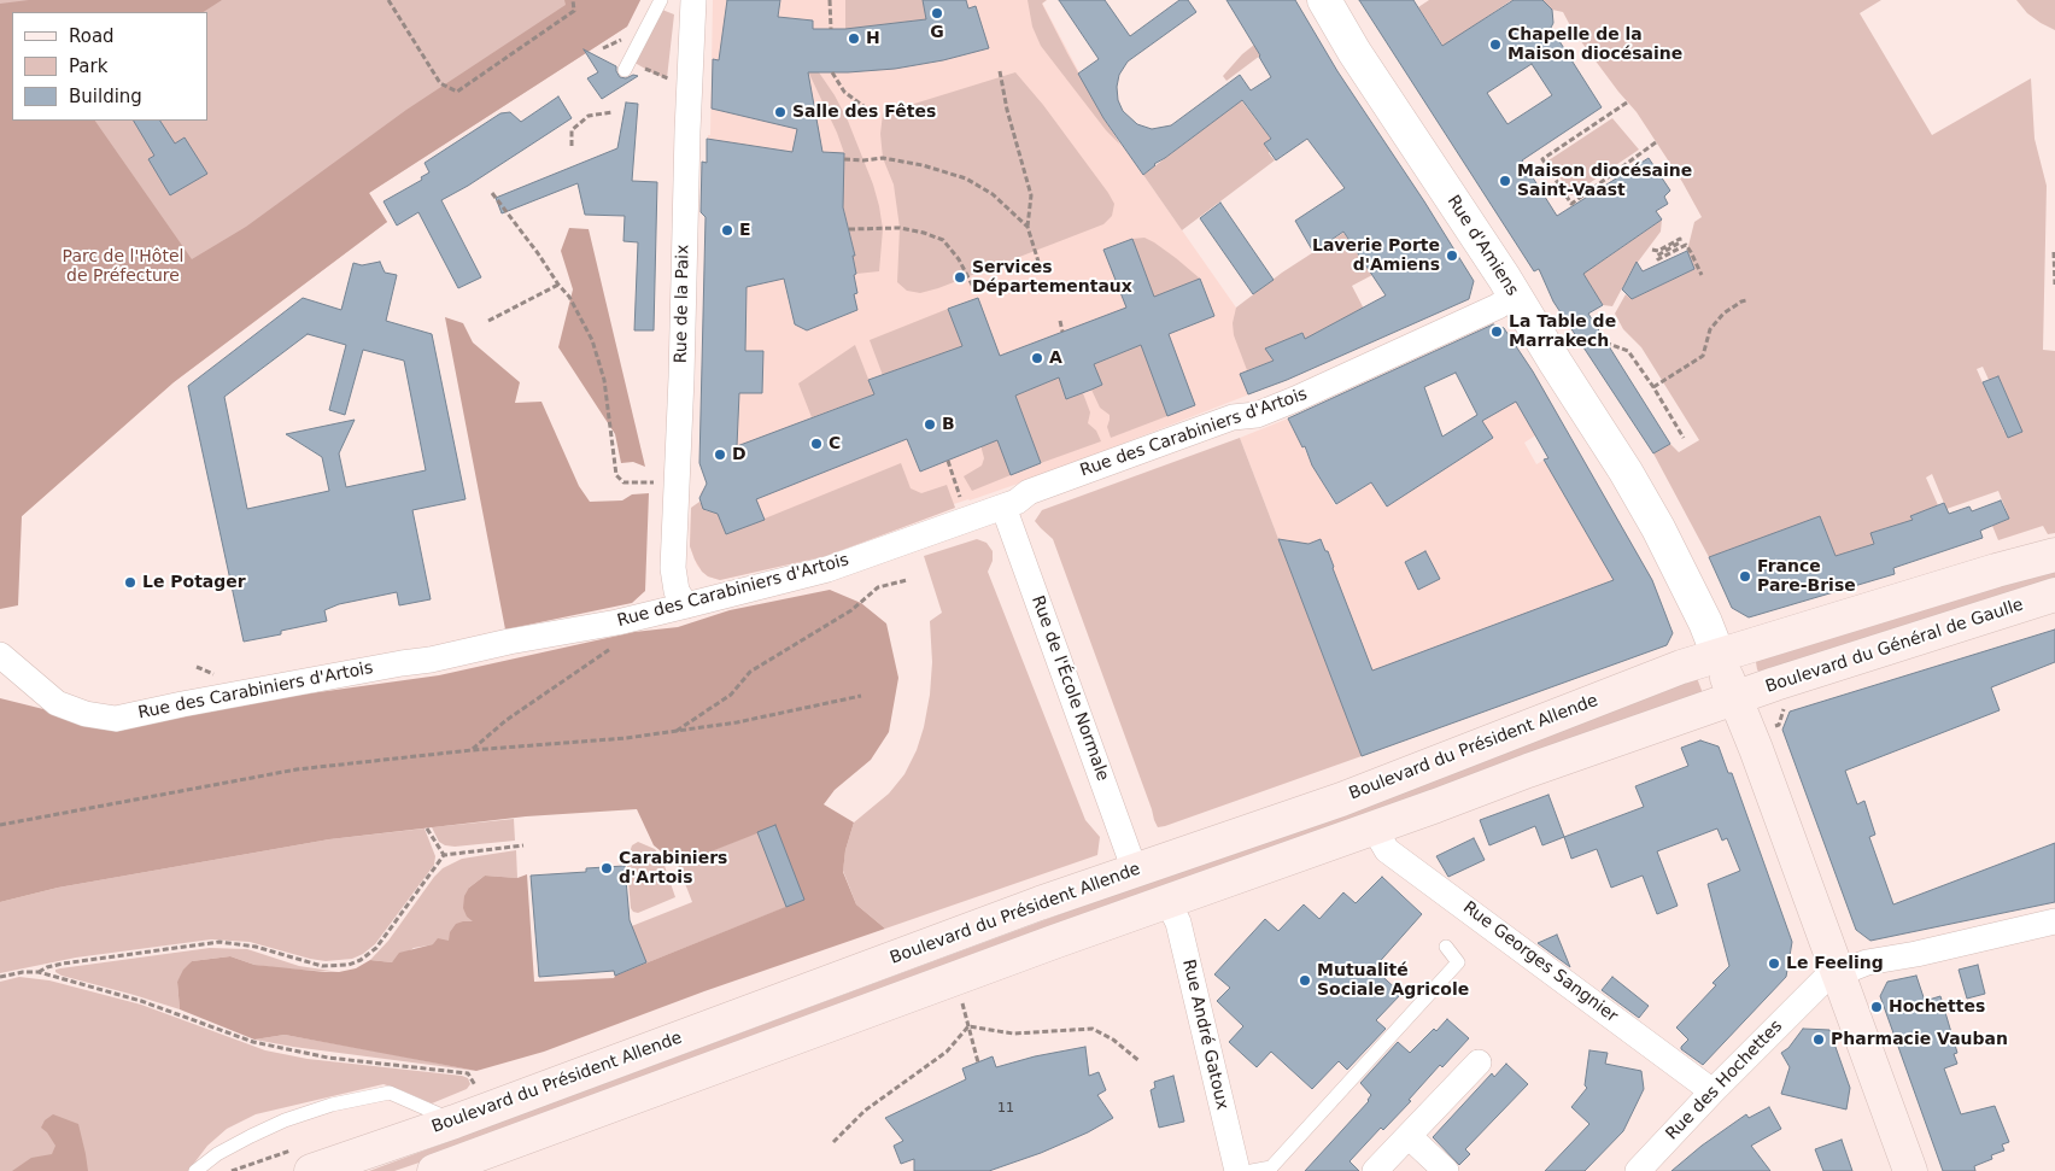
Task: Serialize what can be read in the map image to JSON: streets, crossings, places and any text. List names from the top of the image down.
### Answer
{
  "streets": {
    "main road": ["Boulevard du Général de Gaulle", "Boulevard du Président Allende"],
    "street": [
      "Rue d'Amiens",
      "Rue de la Paix",
      "Rue des Carabiniers d'Artois",
      "Rue de l'École Normale",
      "Rue Georges Sangnier",
      "Rue André Gatoux",
      "Rue des Hochettes"
    ]
  },
  "crossings": [
    ["Rue d'Amiens", "Rue des Carabiniers d'Artois"],
    ["Rue d'Amiens", "Boulevard du Président Allende"],
    ["Rue de la Paix", "Rue des Carabiniers d'Artois"],
    ["Rue des Carabiniers d'Artois", "Rue de l'École Normale"],
    ["Rue de l'École Normale", "Boulevard du Président Allende"],
    ["Rue Georges Sangnier", "Rue des Hochettes"]
  ],
  "parks": ["Parc de l'Hôtel de Préfecture"],
  "places": [
    "G",
    "H",
    "Chapelle de la Maison diocésaine",
    "Salle des Fêtes",
    "Maison diocésaine Saint-Vaast",
    "E",
    "Laverie Porte d'Amiens",
    "Services Départementaux",
    "La Table de Marrakech",
    "A",
    "B",
    "C",
    "D",
    "France Pare-Brise",
    "Le Potager",
    "Carabiniers d'Artois",
    "Le Feeling",
    "Mutualité Sociale Agricole",
    "Hochettes",
    "Pharmacie Vauban"
  ],
  "house_numbers": ["11"],
  "legend": ["Road", "Park", "Building"]
}
